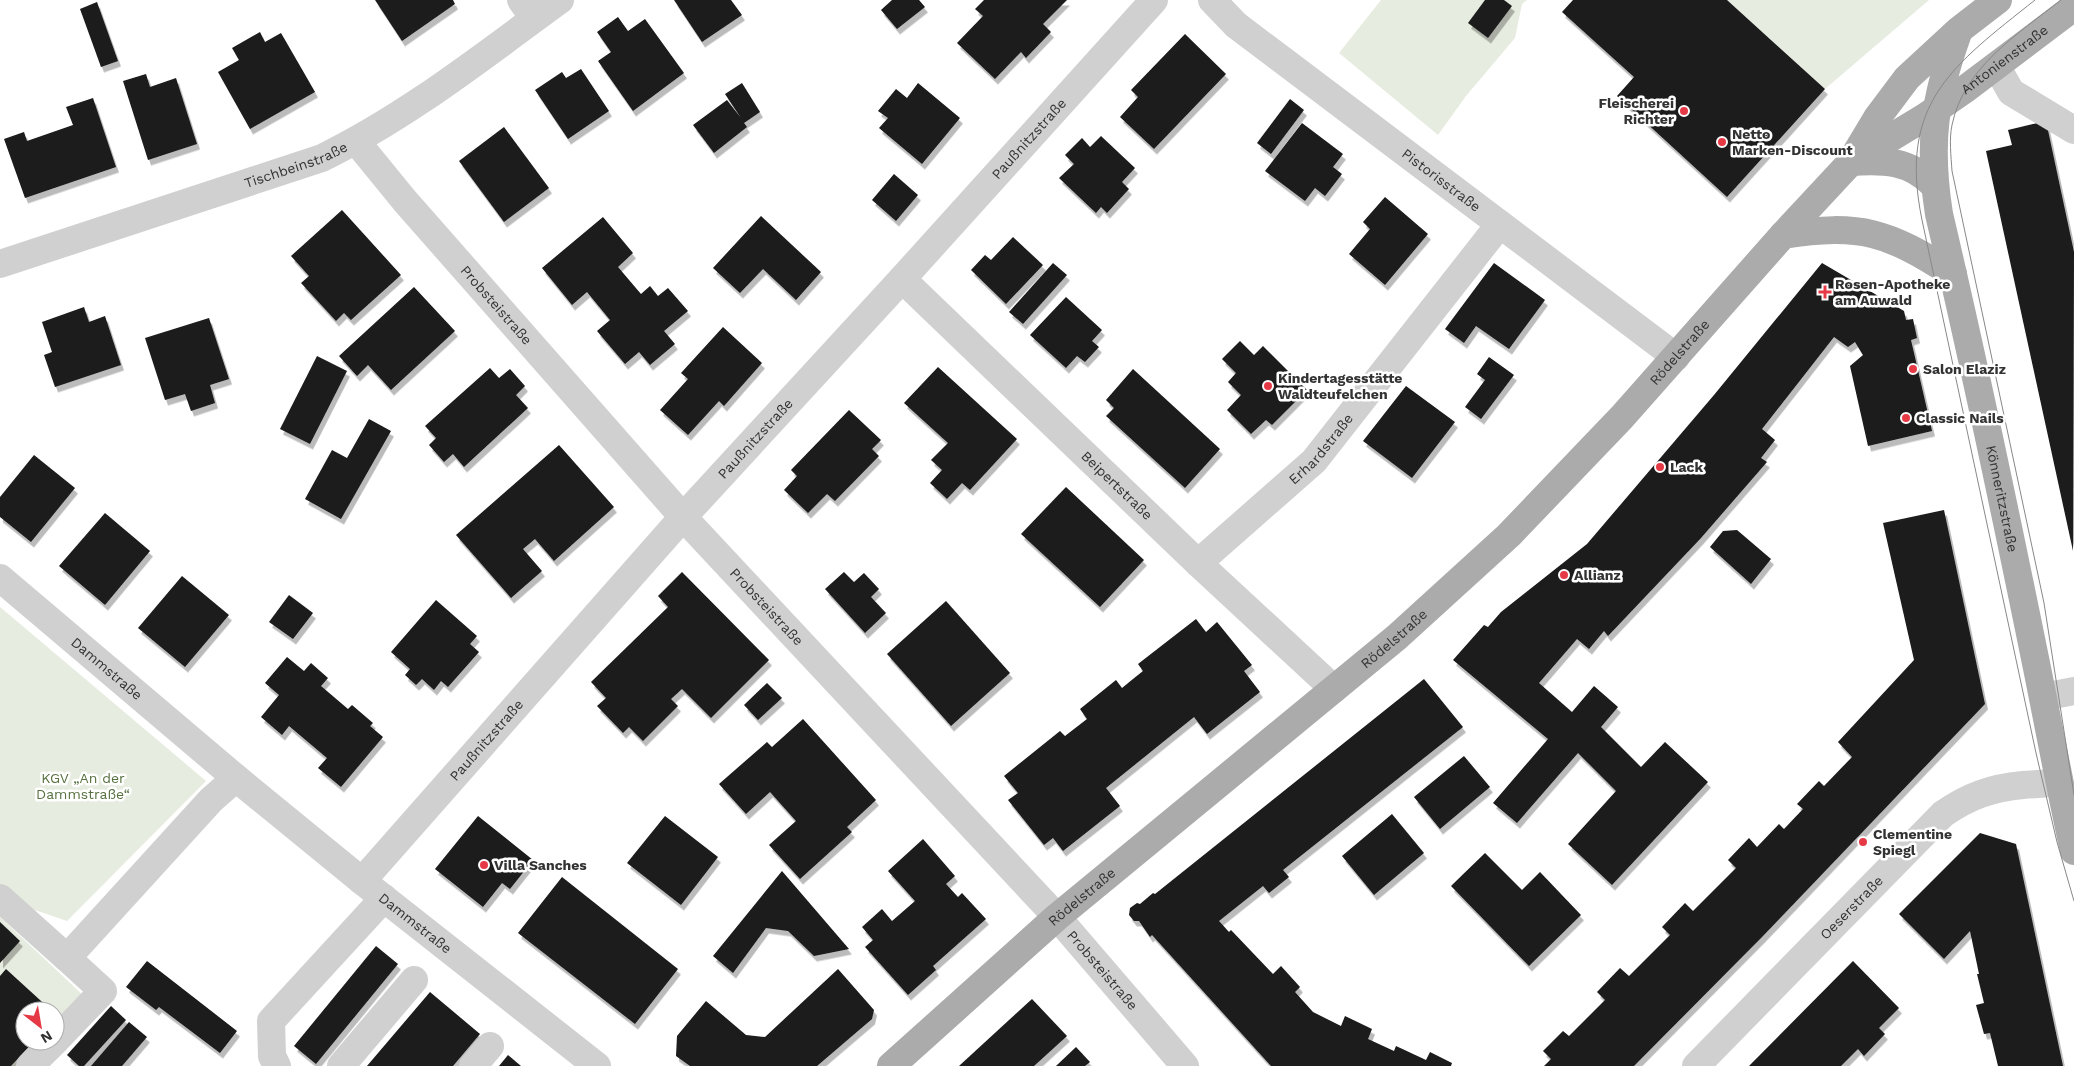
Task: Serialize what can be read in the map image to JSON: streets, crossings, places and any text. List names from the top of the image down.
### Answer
{
  "streets": {
    "main road": ["Antonienstraße", "Rödelstraße", "Könneritzstraße"],
    "street": [
      "Paußnitzstraße",
      "Tischbeinstraße",
      "Pistorisstraße",
      "Probsteistraße",
      "Erhardstraße",
      "Beipertstraße",
      "Dammstraße",
      "Oeserstraße"
    ]
  },
  "crossings": [
    ["Antonienstraße", "Rödelstraße"],
    ["Antonienstraße", "Könneritzstraße"],
    ["Paußnitzstraße", "Probsteistraße"],
    ["Paußnitzstraße", "Beipertstraße"],
    ["Paußnitzstraße", "Dammstraße"],
    ["Tischbeinstraße", "Probsteistraße"],
    ["Pistorisstraße", "Rödelstraße"],
    ["Pistorisstraße", "Erhardstraße"],
    ["Probsteistraße", "Rödelstraße"],
    ["Rödelstraße", "Beipertstraße"],
    ["Rödelstraße", "Könneritzstraße"],
    ["Erhardstraße", "Beipertstraße"],
    ["Könneritzstraße", "Oeserstraße"]
  ],
  "parks": ["KGV „An der Dammstraße“"],
  "places": {
    "other": [
      "Fleischerei Richter",
      "Netto Marken-Discount",
      "Salon Elaziz",
      "Kindertagesstätte Waldteufelchen",
      "Classic Nails",
      "Lack",
      "Allianz",
      "Clementine Spiegl",
      "Villa Sanches"
    ],
    "health": ["Rosen-Apotheke am Auwald"]
  },
  "north": "bottom right"
}
